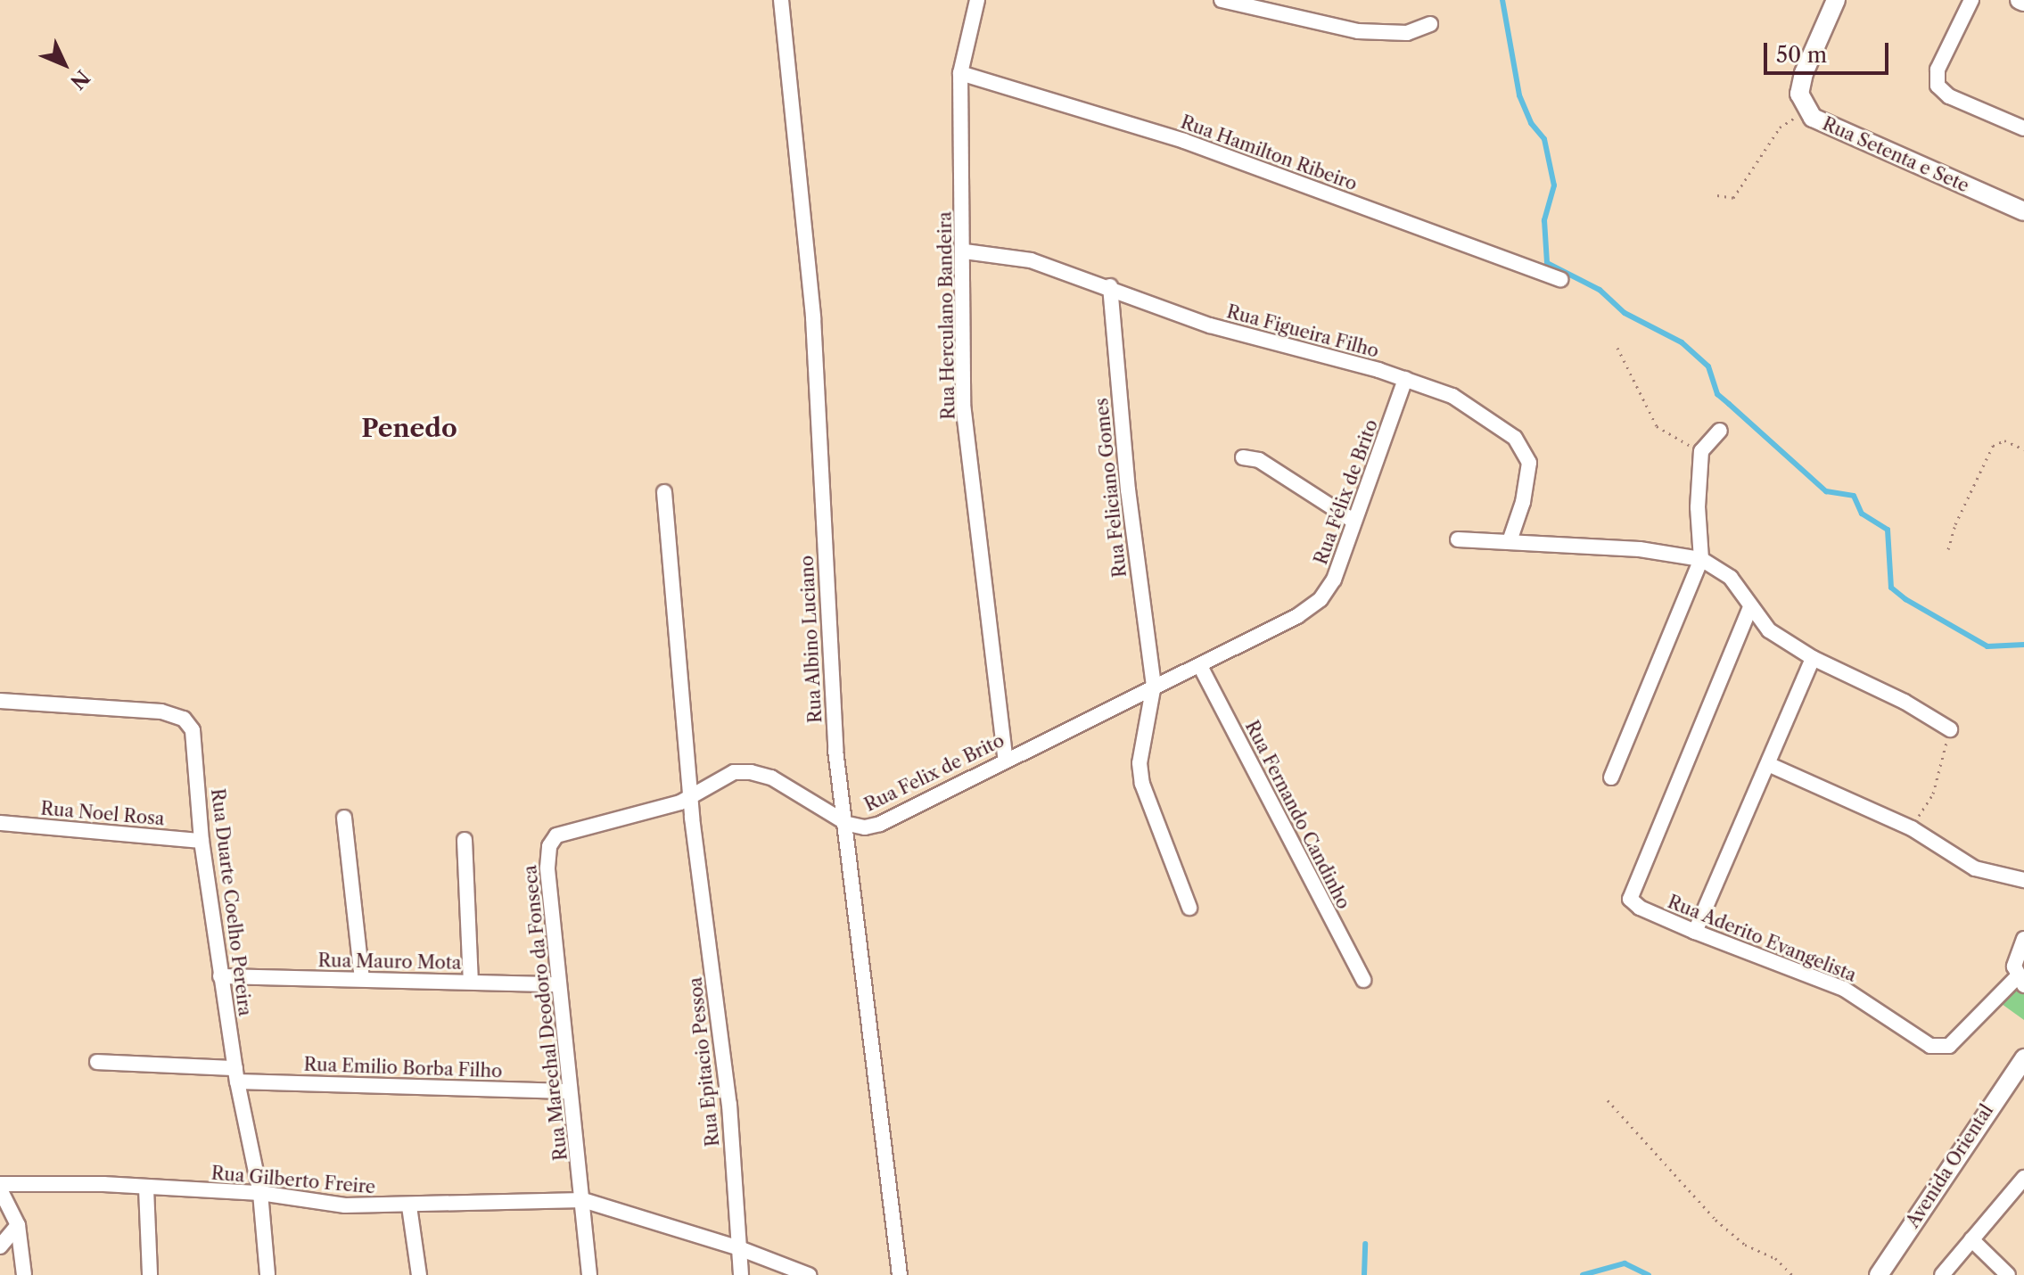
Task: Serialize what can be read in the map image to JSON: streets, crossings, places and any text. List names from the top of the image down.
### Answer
{
  "streets": {
    "street": [
      "Rua Hamilton Ribeiro",
      "Rua Setenta e Sete",
      "Rua Herculano Bandeira",
      "Rua Figueira Filho",
      "Rua Feliciano Gomes",
      "Rua Félix de Brito",
      "Rua Albino Luciano",
      "Rua Felix de Brito",
      "Rua Noel Rosa",
      "Rua Fernando Candinho",
      "Rua Duarte Coelho Pereira",
      "Rua Aderito Evangelista",
      "Rua Mauro Mota",
      "Rua Marechal Deodoro da Fonseca",
      "Rua Epitacio Pessoa",
      "Rua Emilio Borba Filho",
      "Avenida Oriental",
      "Rua Gilberto Freire"
    ]
  },
  "crossings": [
    ["Rua Hamilton Ribeiro", "Rua Herculano Bandeira"],
    ["Rua Herculano Bandeira", "Rua Figueira Filho"],
    ["Rua Herculano Bandeira", "Rua Felix de Brito"],
    ["Rua Figueira Filho", "Rua Feliciano Gomes"],
    ["Rua Figueira Filho", "Rua Félix de Brito"],
    ["Rua Feliciano Gomes", "Rua Félix de Brito"],
    ["Rua Feliciano Gomes", "Rua Felix de Brito"],
    ["Rua Félix de Brito", "Rua Felix de Brito"],
    ["Rua Félix de Brito", "Rua Fernando Candinho"],
    ["Rua Albino Luciano", "Rua Felix de Brito"],
    ["Rua Felix de Brito", "Rua Marechal Deodoro da Fonseca"],
    ["Rua Felix de Brito", "Rua Epitacio Pessoa"],
    ["Rua Noel Rosa", "Rua Duarte Coelho Pereira"],
    ["Rua Duarte Coelho Pereira", "Rua Mauro Mota"],
    ["Rua Duarte Coelho Pereira", "Rua Emilio Borba Filho"],
    ["Rua Duarte Coelho Pereira", "Rua Gilberto Freire"],
    ["Rua Mauro Mota", "Rua Marechal Deodoro da Fonseca"],
    ["Rua Marechal Deodoro da Fonseca", "Rua Epitacio Pessoa"],
    ["Rua Marechal Deodoro da Fonseca", "Rua Emilio Borba Filho"],
    ["Rua Marechal Deodoro da Fonseca", "Rua Gilberto Freire"],
    ["Rua Epitacio Pessoa", "Rua Gilberto Freire"]
  ],
  "districts": ["Penedo"],
  "scale_bar": "50 m",
  "north": "bottom right"
}
